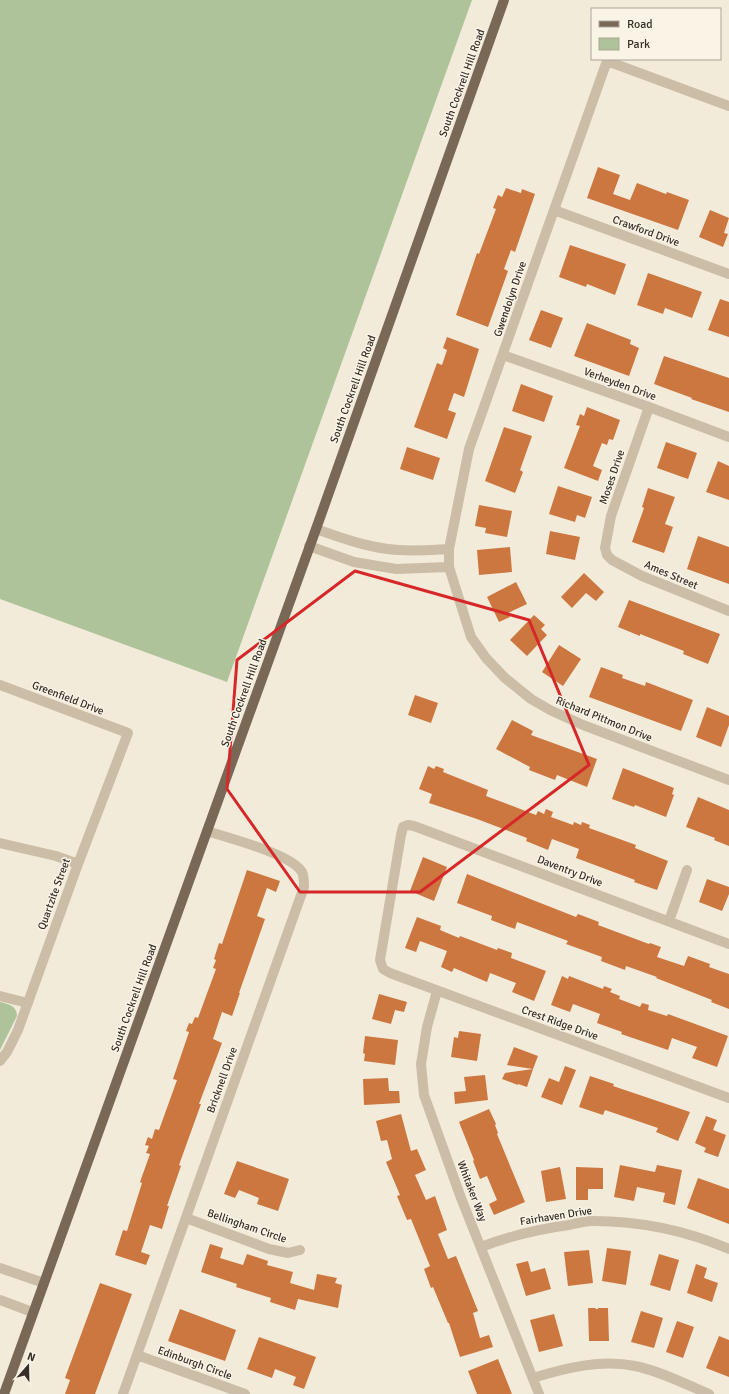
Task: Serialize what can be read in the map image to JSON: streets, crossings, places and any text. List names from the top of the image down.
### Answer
{
  "streets": {
    "main road": ["South Cockrell Hill Road"],
    "street": [
      "Crawford Drive",
      "Gwendolyn Drive",
      "Verheyden Drive",
      "Moses Drive",
      "Ames Street",
      "Greenfield Drive",
      "Richard Pittmon Drive",
      "Daventry Drive",
      "Quartzite Street",
      "Crest Ridge Drive",
      "Bricknell Drive",
      "Whitaker Way",
      "Fairhaven Drive",
      "Bellingham Circle",
      "Edinburgh Circle"
    ]
  },
  "crossings": [
    ["South Cockrell Hill Road", "Bricknell Drive"],
    ["Crawford Drive", "Gwendolyn Drive"],
    ["Gwendolyn Drive", "Verheyden Drive"],
    ["Gwendolyn Drive", "Richard Pittmon Drive"],
    ["Verheyden Drive", "Moses Drive"],
    ["Moses Drive", "Ames Street"],
    ["Greenfield Drive", "Quartzite Street"],
    ["Daventry Drive", "Crest Ridge Drive"],
    ["Crest Ridge Drive", "Whitaker Way"],
    ["Bricknell Drive", "Bellingham Circle"],
    ["Bricknell Drive", "Edinburgh Circle"],
    ["Whitaker Way", "Fairhaven Drive"]
  ],
  "legend": ["Road", "Park"],
  "north": "top"
}
